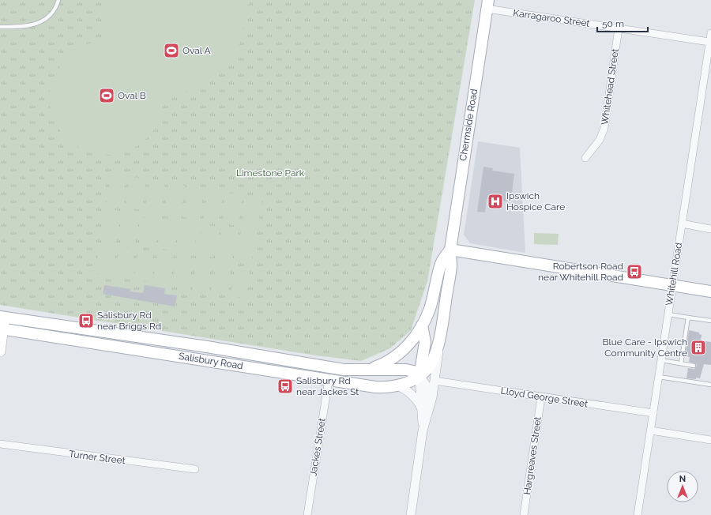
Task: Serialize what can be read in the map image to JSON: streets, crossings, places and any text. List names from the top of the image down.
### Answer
{
  "streets": {
    "main road": ["Chermside Road", "Salisbury Road"],
    "street": [
      "Karragaroo Street",
      "Whitehead Street",
      "Whitehill Road",
      "Lloyd George Street",
      "Jackes Street",
      "Hargreaves Street",
      "Turner Street"
    ]
  },
  "crossings": [
    ["Karragaroo Street", "Whitehead Street"],
    ["Karragaroo Street", "Chermside Road"],
    ["Karragaroo Street", "Whitehill Road"],
    ["Chermside Road", "Salisbury Road"],
    ["Chermside Road", "Lloyd George Street"],
    ["Whitehill Road", "Lloyd George Street"],
    ["Salisbury Road", "Jackes Street"],
    ["Lloyd George Street", "Hargreaves Street"]
  ],
  "parks": ["Limestone Park"],
  "places": {
    "sports": ["Oval A", "Oval B"],
    "hospital": ["Ipswich Hospice Care"],
    "bus stop": ["Robertson Road near Whitehill Road", "Salisbury Rd near Briggs Rd", "Salisbury Rd near Jackes St"],
    "building": ["Blue Care - Ipswich Community Centre"]
  },
  "scale_bar": "50 m",
  "north": "top"
}
